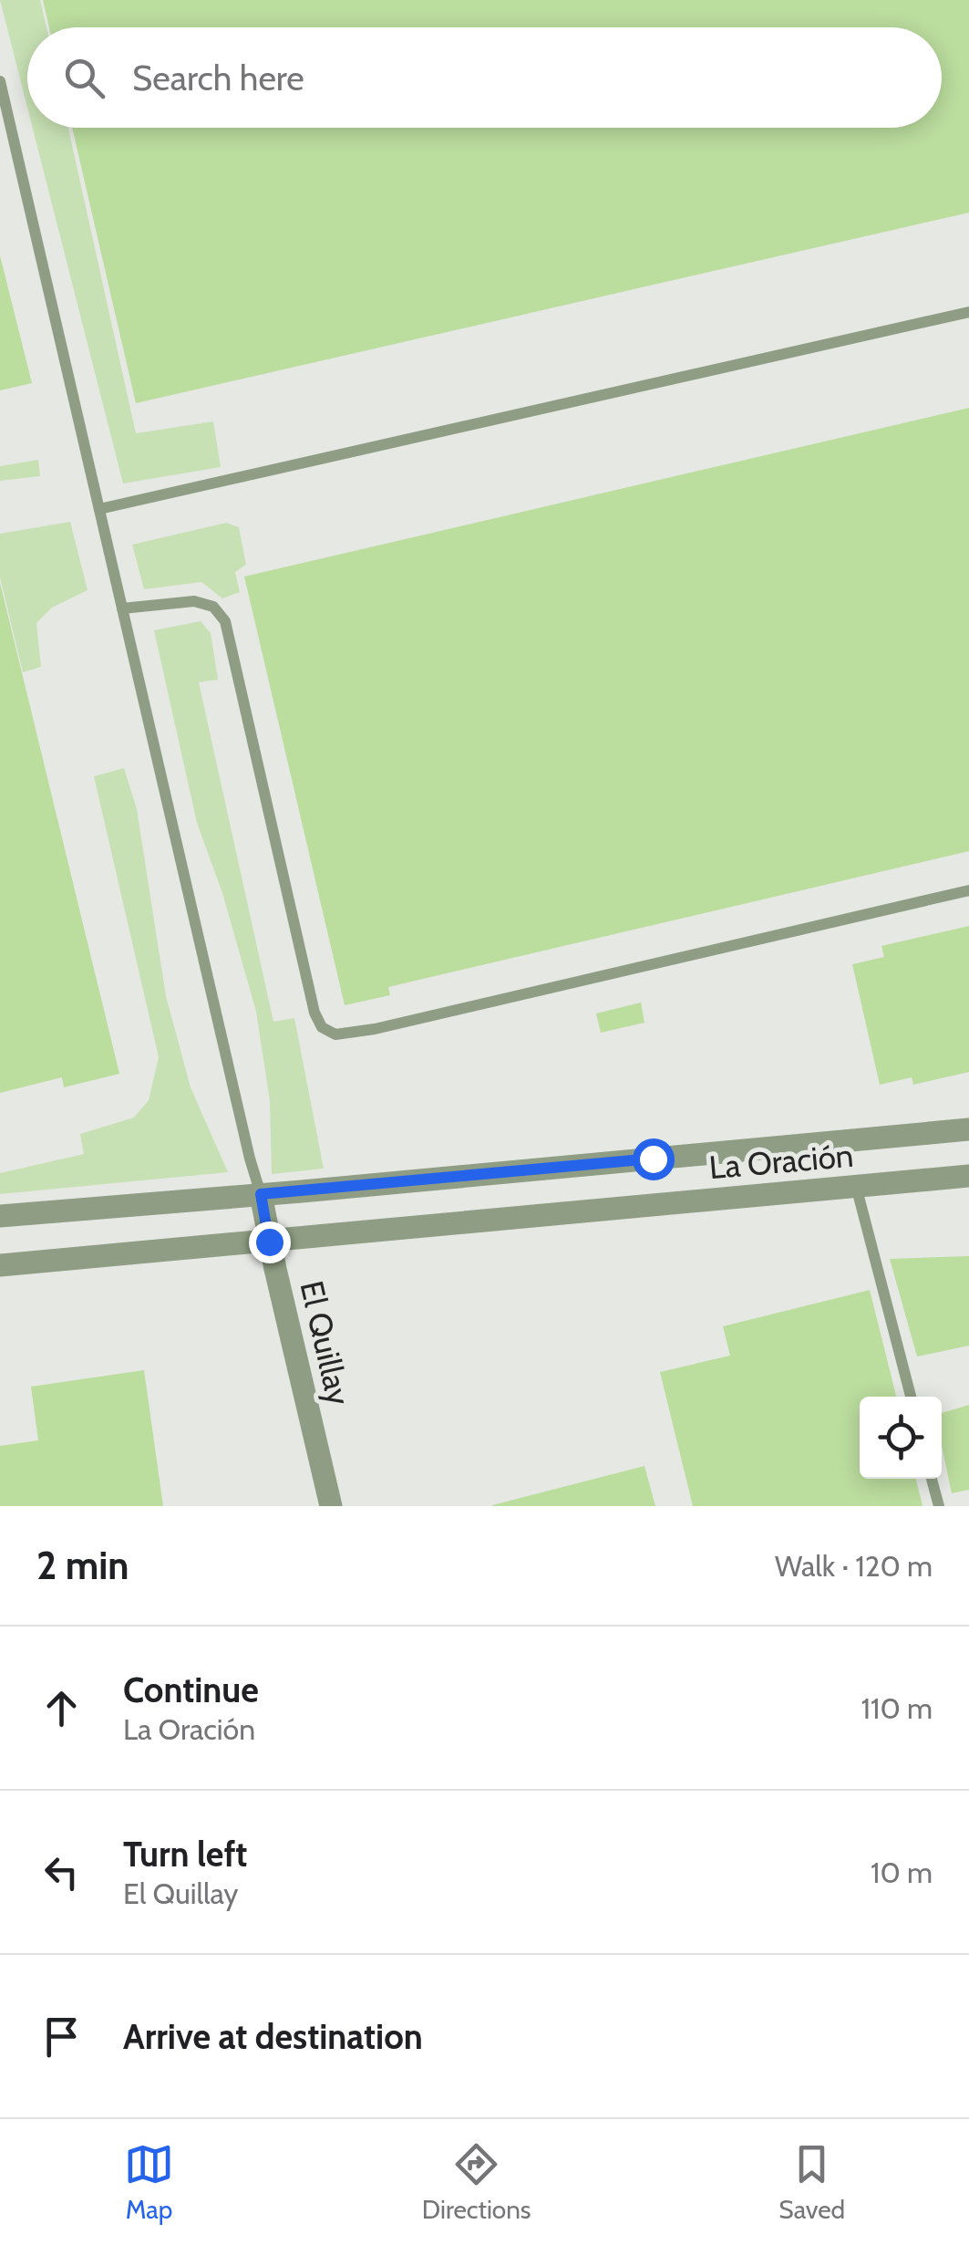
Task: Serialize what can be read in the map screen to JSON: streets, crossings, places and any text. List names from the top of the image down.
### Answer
{
  "streets": {
    "street": ["La Oración", "El Quillay"]
  },
  "crossings": [
    ["La Oración", "El Quillay"]
  ],
  "page": {
    "search": "Search here",
    "heading": ["2 min", "Walk · 120 m"],
    "list": [
      ["Continue", "La Oración", "110 m"],
      ["Turn left", "El Quillay", "10 m"],
      "Arrive at destination"
    ],
    "nav": ["Map", "Directions", "Saved"]
  }
}
